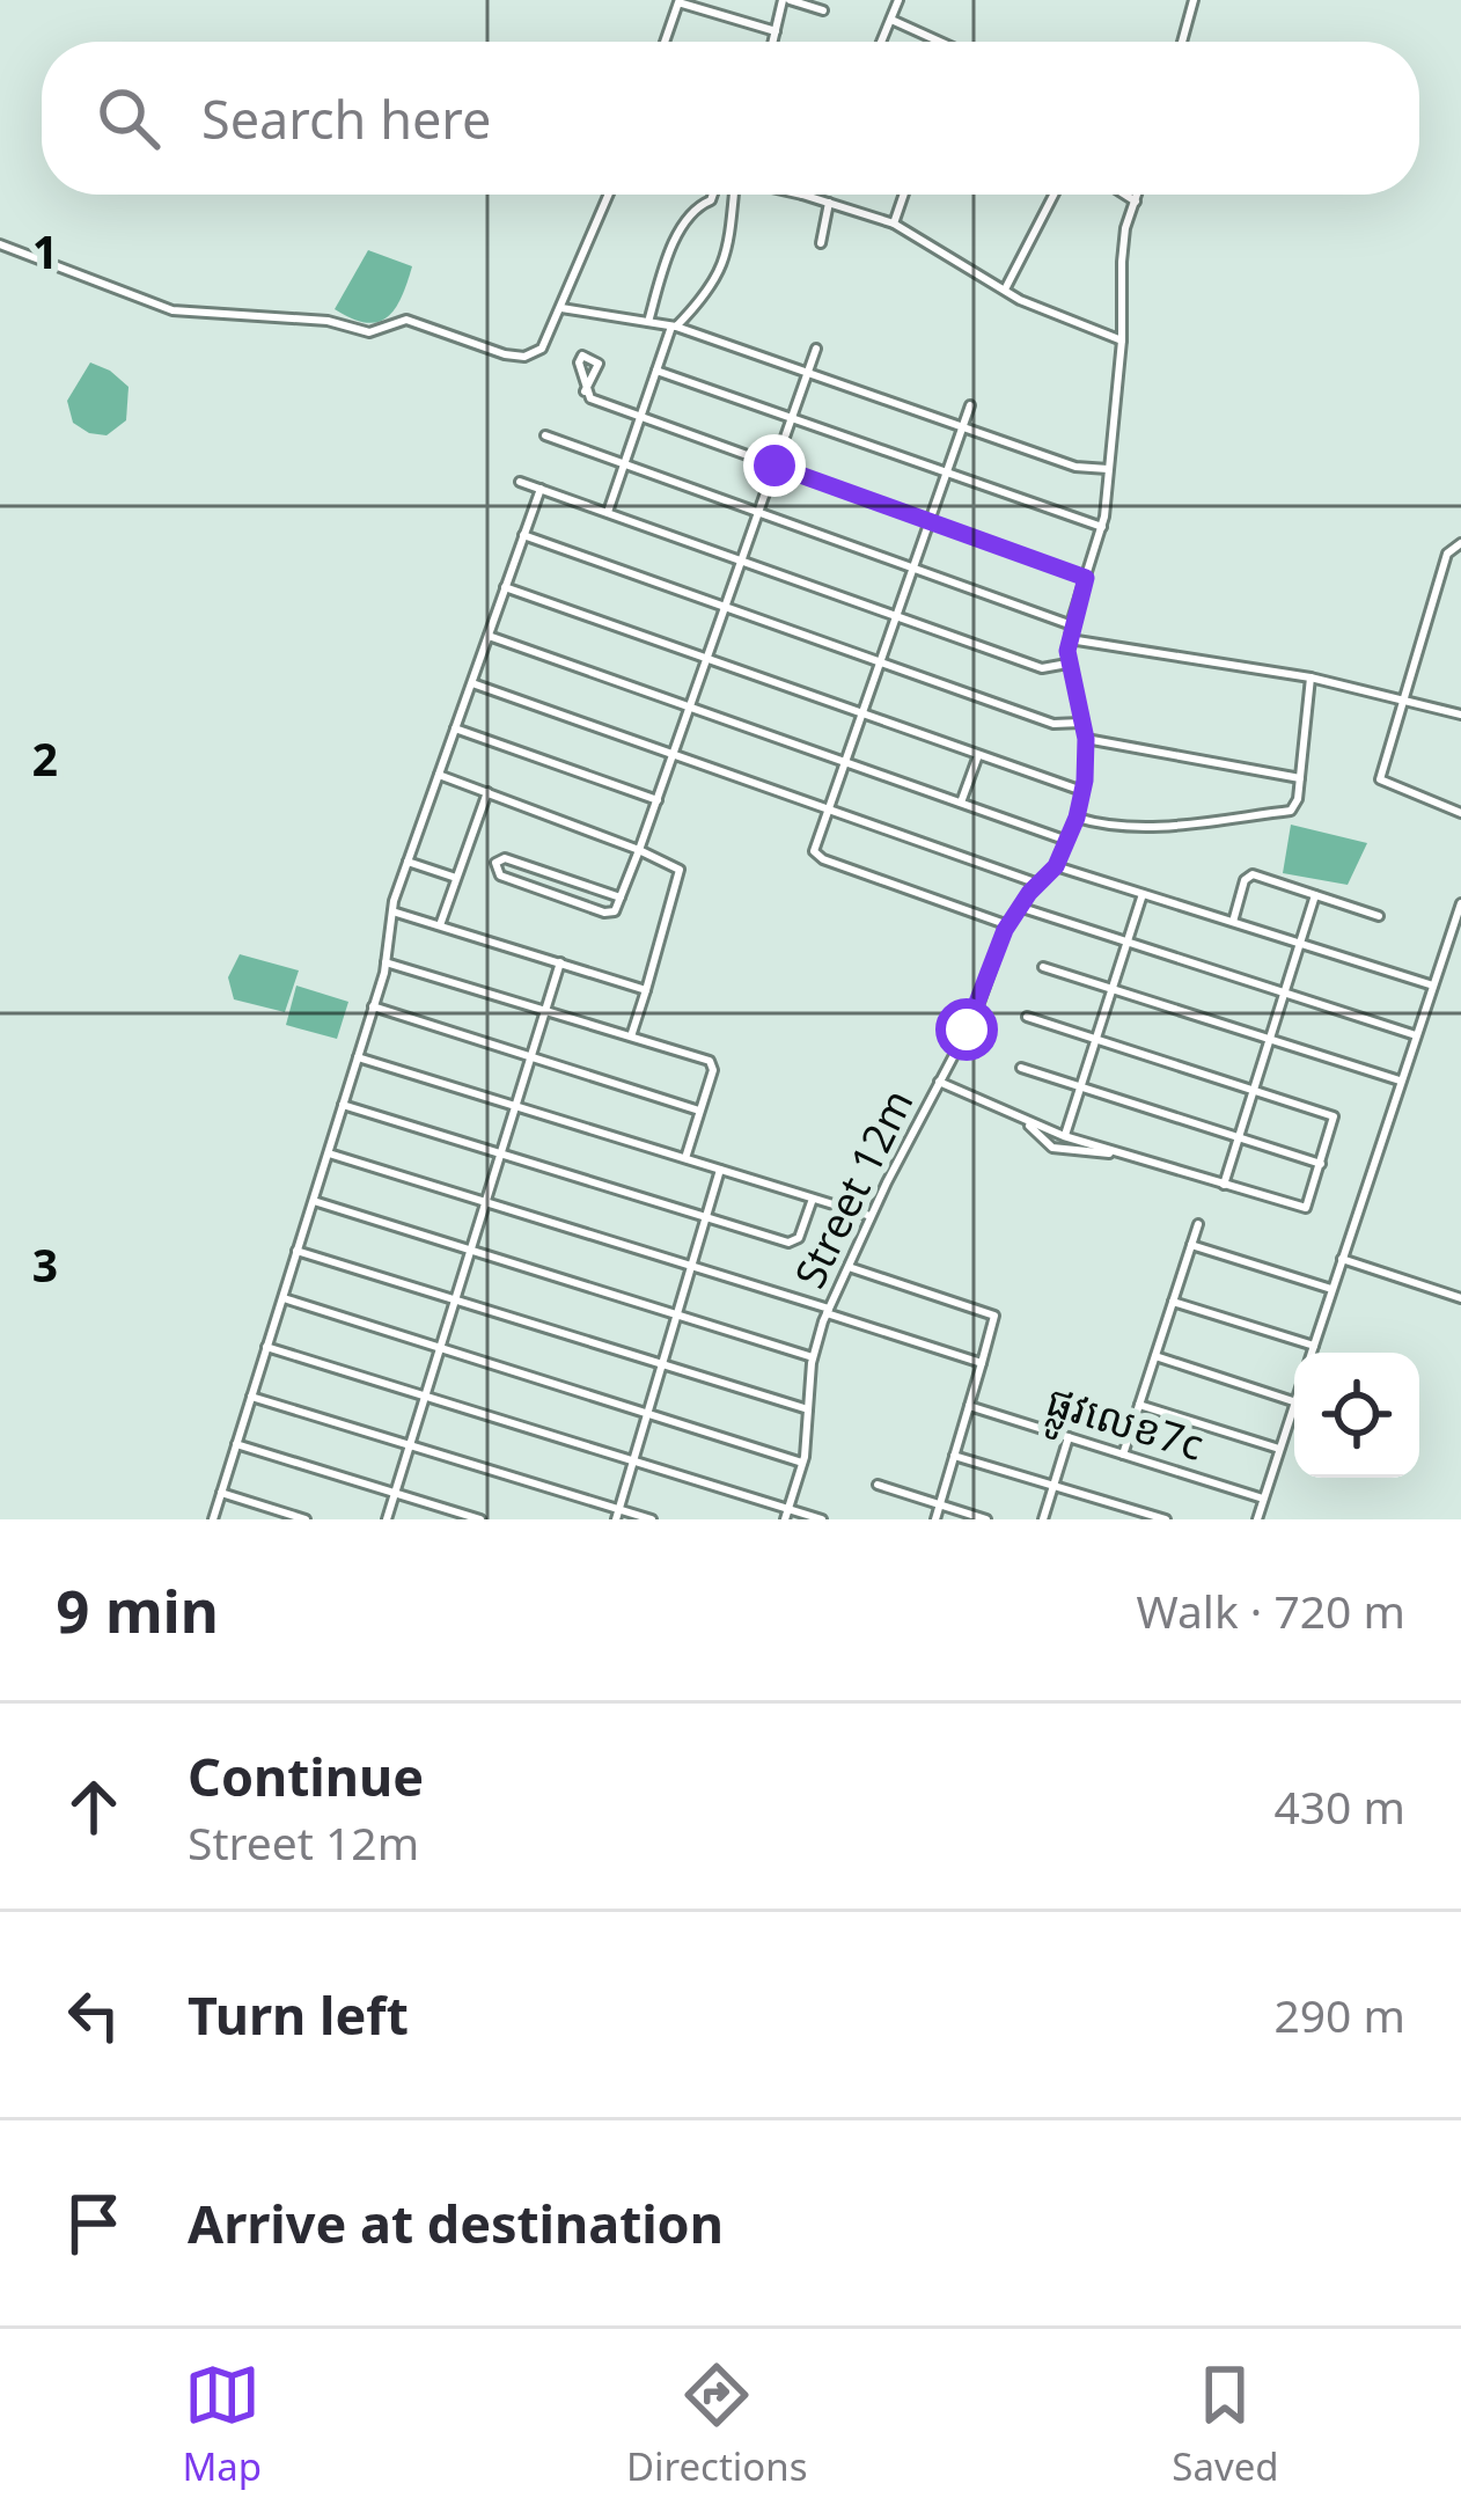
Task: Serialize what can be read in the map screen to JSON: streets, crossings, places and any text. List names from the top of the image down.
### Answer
{
  "streets": {
    "street": ["Street 12m", "ផ្លូវលេខ7c"]
  },
  "page": {
    "search": "Search here",
    "heading": ["9 min", "Walk · 720 m"],
    "list": [
      ["Continue", "Street 12m", "430 m"],
      ["Turn left", "290 m"],
      "Arrive at destination"
    ],
    "nav": ["Map", "Directions", "Saved"]
  },
  "grid": {
    "rows": ["1", "2", "3"]
  }
}
